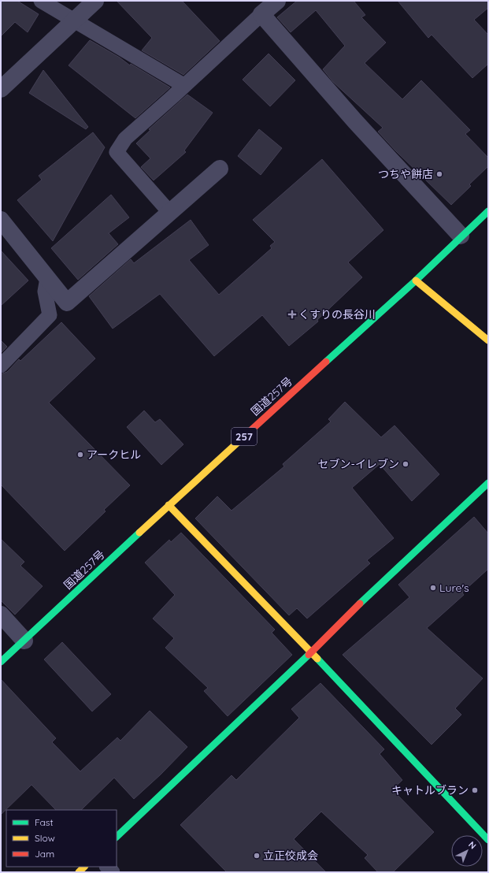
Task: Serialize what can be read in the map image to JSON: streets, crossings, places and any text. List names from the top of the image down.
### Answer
{
  "streets": {
    "main road": ["国道257号", "257"]
  },
  "places": {
    "other": [
      "つちや餅店",
      "アークヒル",
      "セブン-イレブン",
      "Lure's",
      "キャトルブラン",
      "立正佼成会"
    ],
    "health": ["くすりの長谷川"]
  },
  "legend": ["Fast", "Slow", "Jam"],
  "north": "top right"
}
